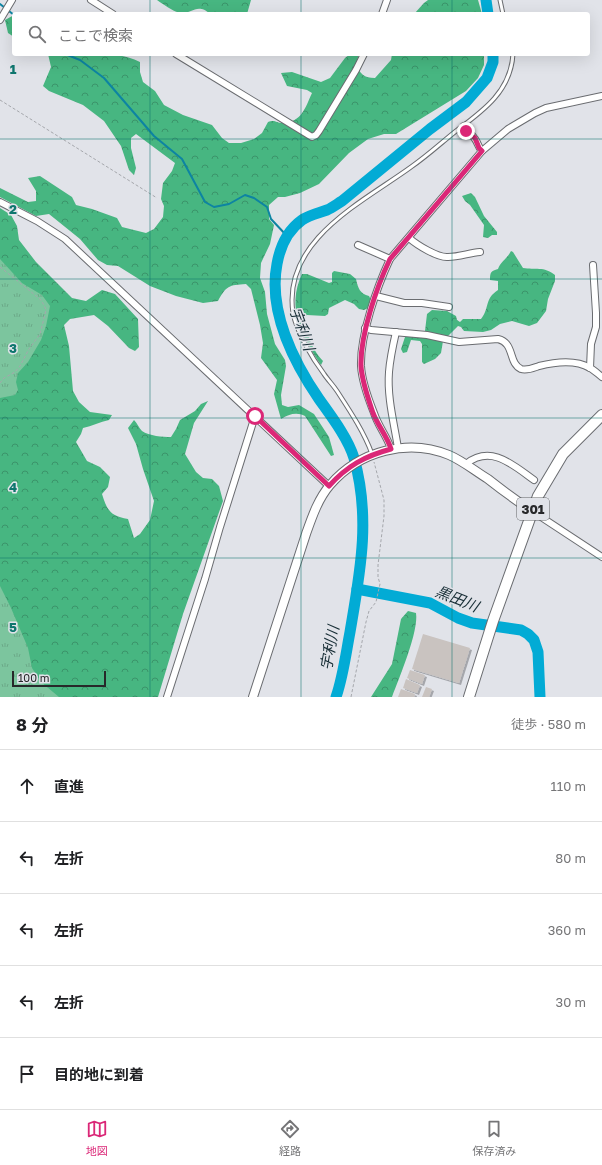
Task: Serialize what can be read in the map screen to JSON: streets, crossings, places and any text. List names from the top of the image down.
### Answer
{
  "streets": {
    "highway": ["301"]
  },
  "water": ["宇利川", "黒田川"],
  "scale_bar": "100 m",
  "page": {
    "search": "ここで検索",
    "scale": "100 m",
    "heading": ["8 分", "徒歩 · 580 m"],
    "list": [
      ["直進", "110 m"],
      ["左折", "80 m"],
      ["左折", "360 m"],
      ["左折", "30 m"],
      "目的地に到着"
    ],
    "nav": ["地図", "経路", "保存済み"]
  },
  "grid": {
    "rows": [
      "1",
      "2",
      "3",
      "4",
      "5"
    ]
  }
}
